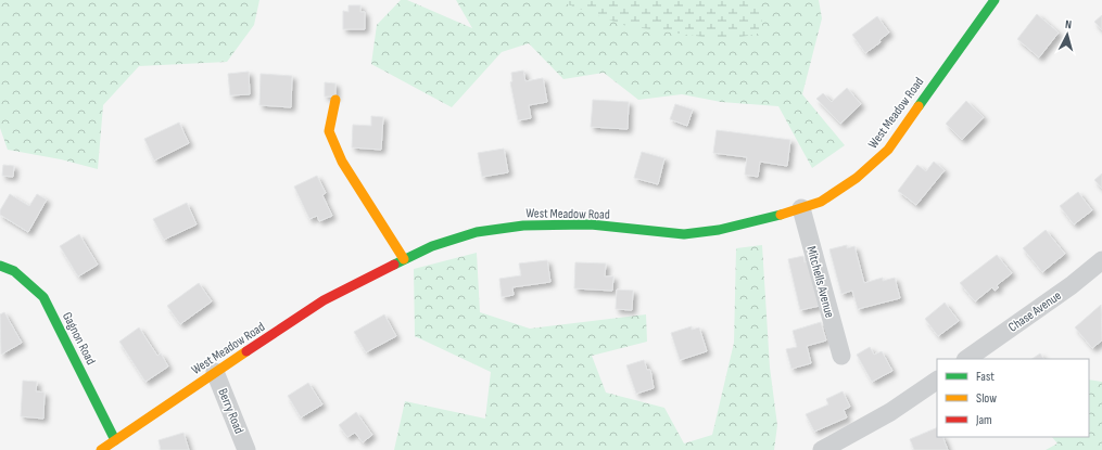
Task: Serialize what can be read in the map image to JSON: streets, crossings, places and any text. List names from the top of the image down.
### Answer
{
  "streets": {
    "street": [
      "West Meadow Road",
      "Mitchells Avenue",
      "Chase Avenue",
      "Gagnon Road",
      "Berry Road"
    ]
  },
  "crossings": [
    ["West Meadow Road", "Mitchells Avenue"],
    ["West Meadow Road", "Gagnon Road"],
    ["West Meadow Road", "Berry Road"]
  ],
  "legend": ["Fast", "Slow", "Jam"],
  "north": "top"
}
